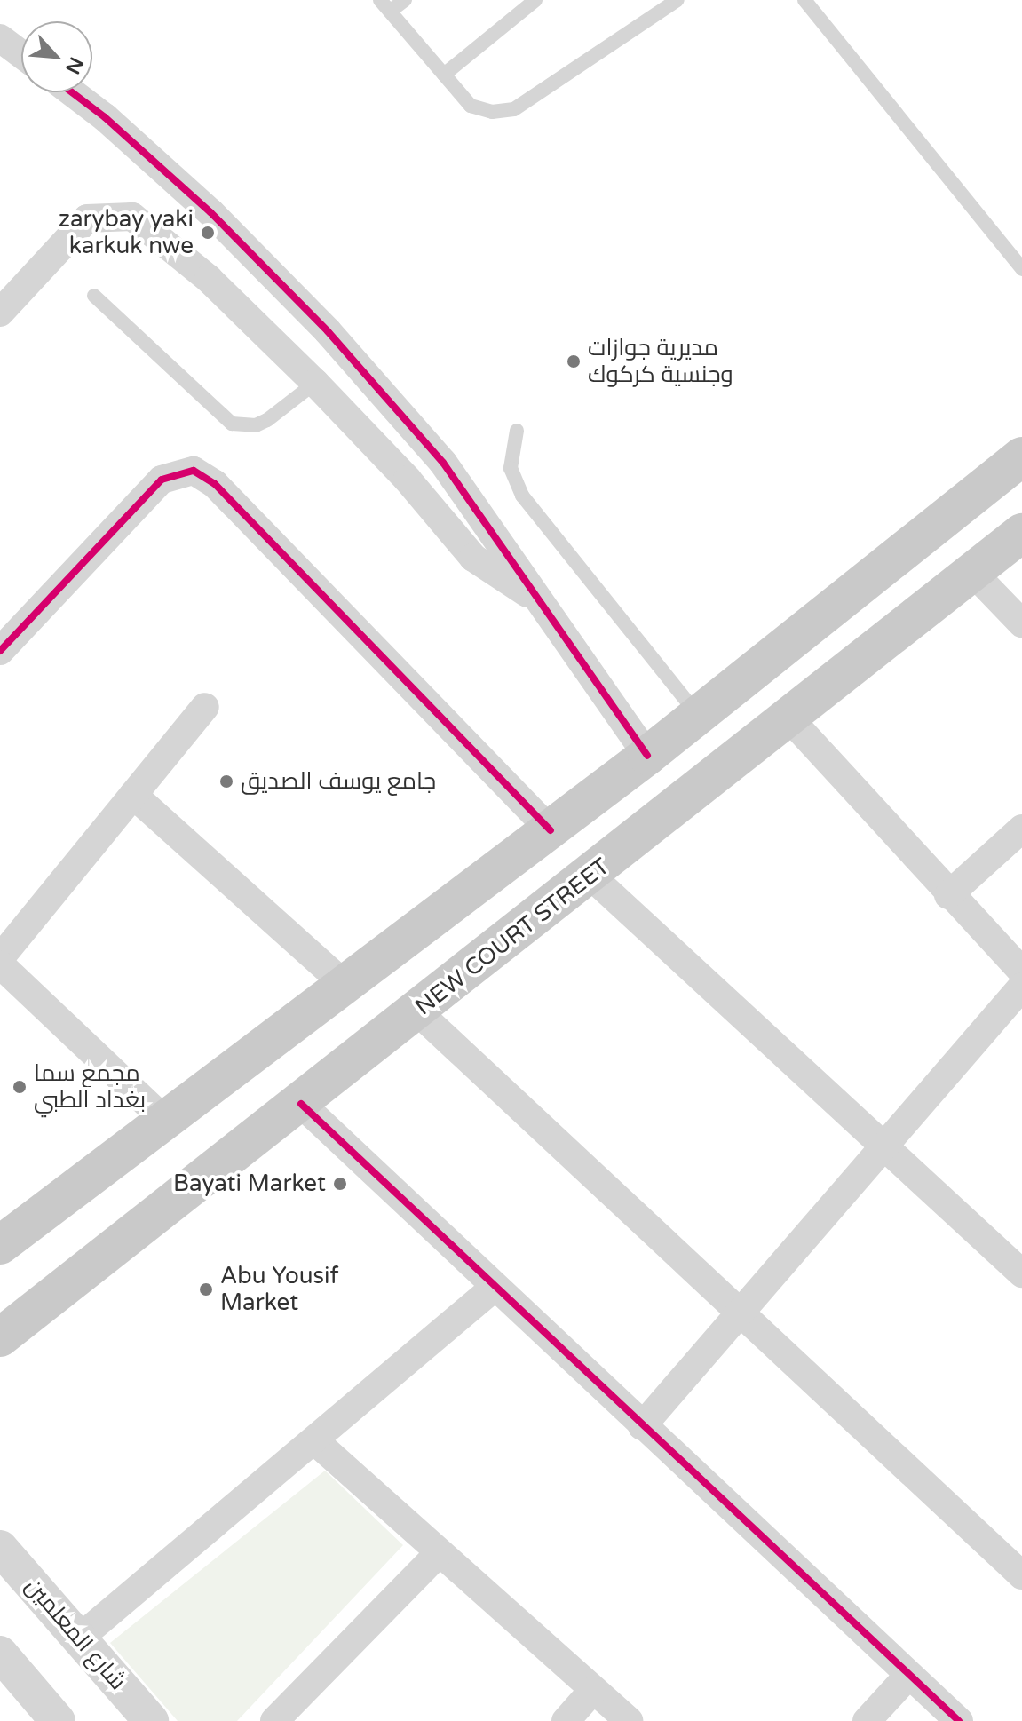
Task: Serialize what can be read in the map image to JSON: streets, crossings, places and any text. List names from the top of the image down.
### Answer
{
  "streets": {
    "main road": ["NEW COURT STREET"],
    "street": ["شارع المعلمين"]
  },
  "places": [
    "zarybay yaki karkuk nwe",
    "مديرية جوازات وجنسية كركوك",
    "جامع يوسف الصديق",
    "مجمع سما بغداد الطبي",
    "Bayati Market",
    "Abu Yousif Market"
  ],
  "north": "bottom right"
}
